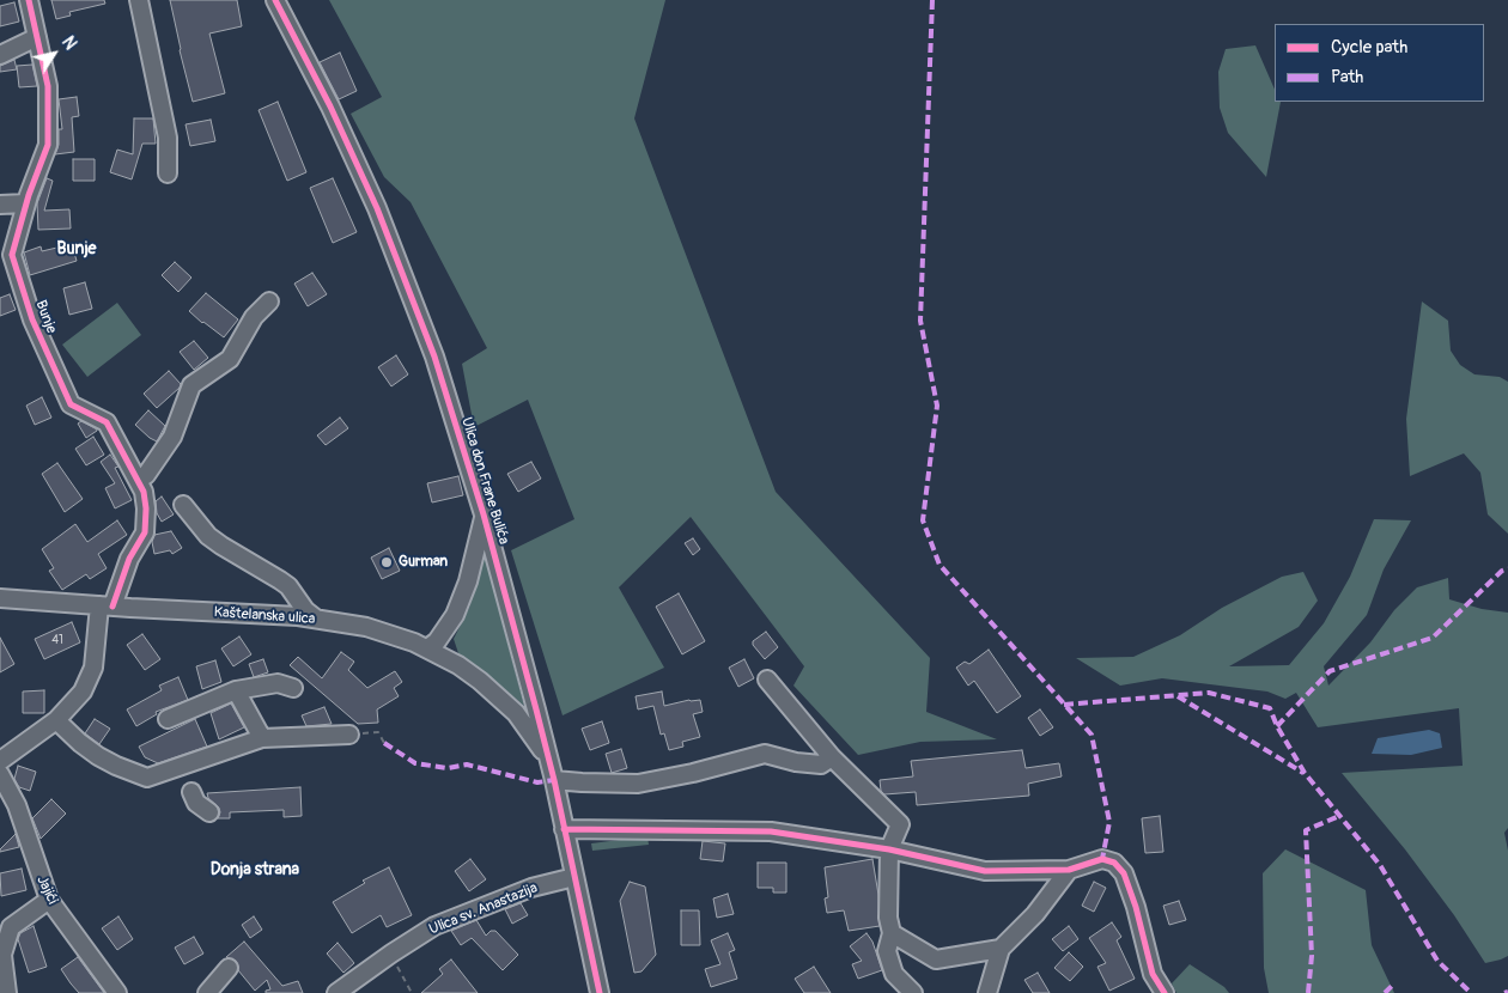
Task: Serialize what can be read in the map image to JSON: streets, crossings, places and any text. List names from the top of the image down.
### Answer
{
  "streets": {
    "street": [
      "Bunje",
      "Ulica don Frane Bulića",
      "Kaštelanska ulica",
      "Jajići",
      "Ulica sv. Anastazija"
    ]
  },
  "crossings": [
    ["Bunje", "Kaštelanska ulica"],
    ["Ulica don Frane Bulića", "Kaštelanska ulica"],
    ["Ulica don Frane Bulića", "Ulica sv. Anastazija"]
  ],
  "districts": ["Bunje", "Donja strana"],
  "places": ["Gurman"],
  "house_numbers": ["41"],
  "legend": ["Cycle path", "Path"],
  "north": "top right"
}
